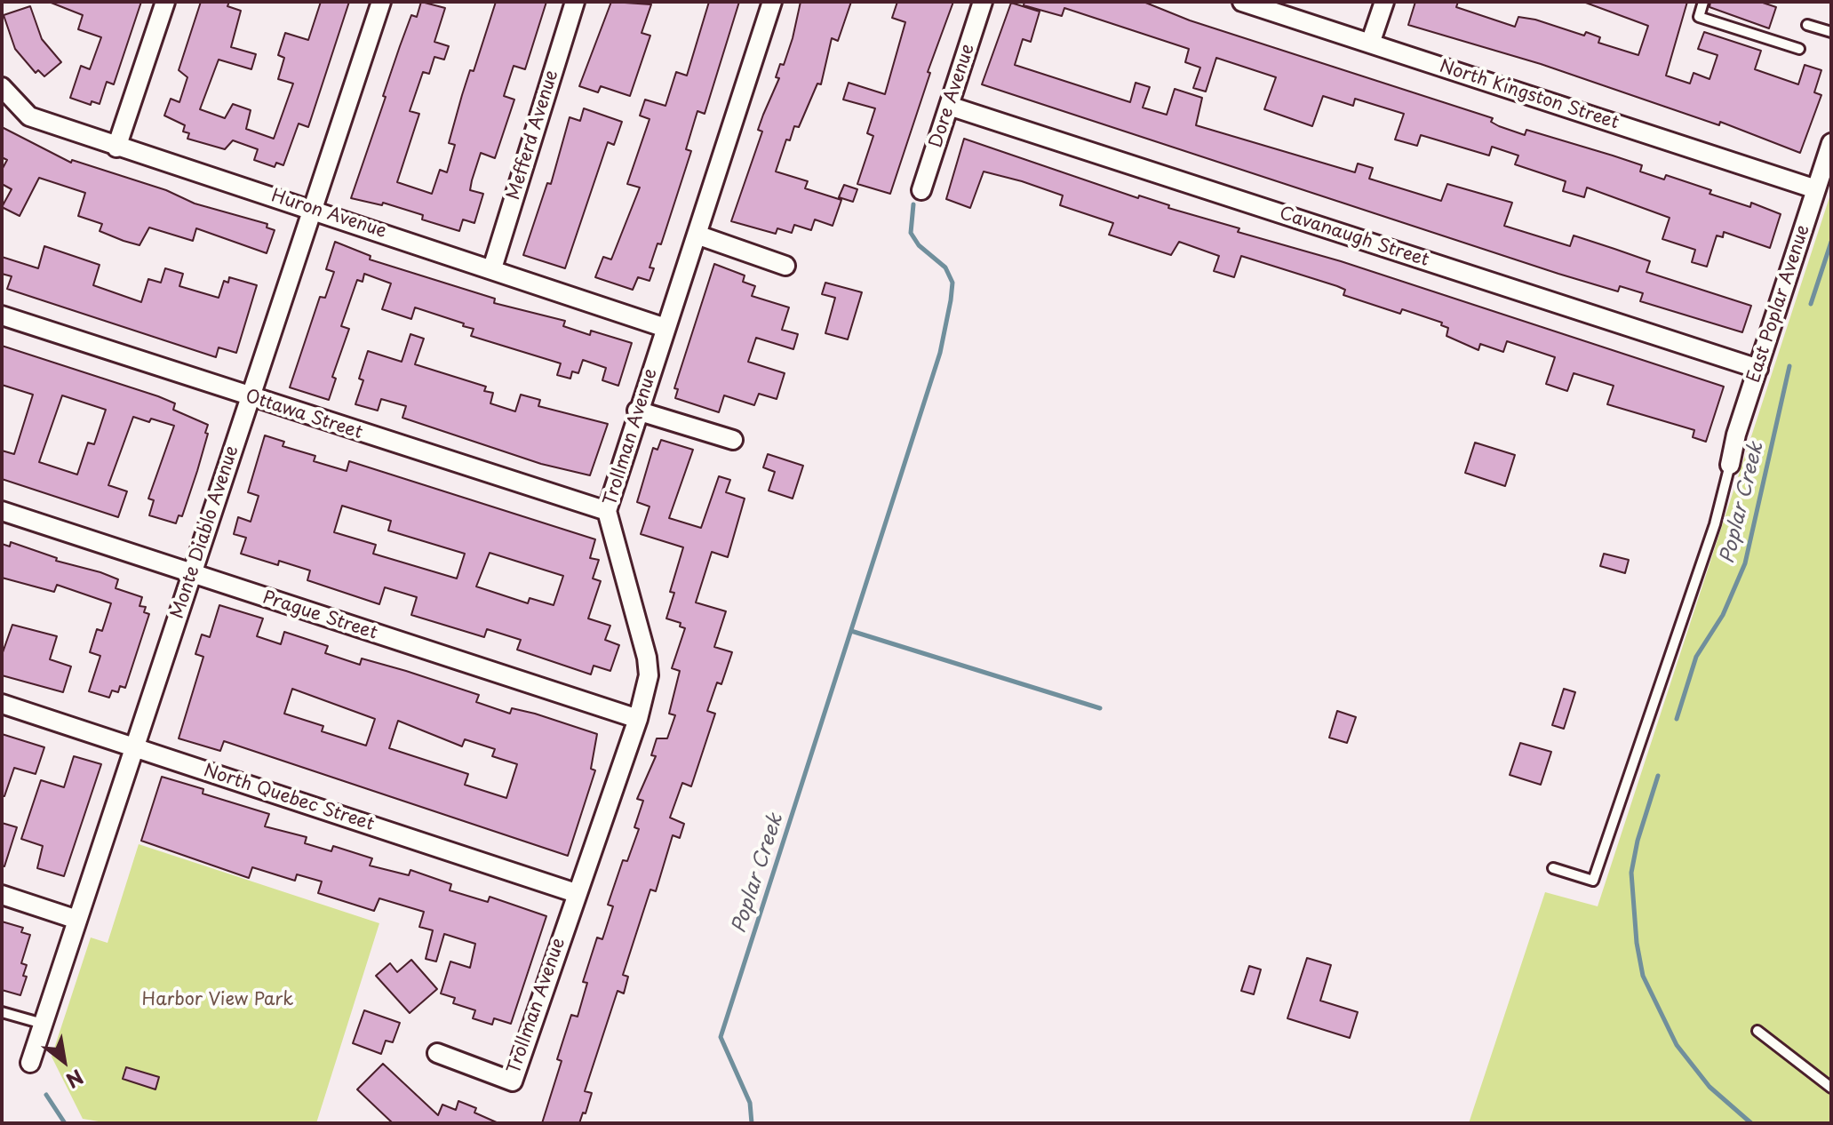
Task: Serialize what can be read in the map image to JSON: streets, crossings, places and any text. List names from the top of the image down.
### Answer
{
  "streets": {
    "street": [
      "North Kingston Street",
      "Dore Avenue",
      "Mefferd Avenue",
      "Huron Avenue",
      "Cavanaugh Street",
      "East Poplar Avenue",
      "Ottawa Street",
      "Trollman Avenue",
      "Monte Diablo Avenue",
      "Prague Street",
      "North Quebec Street"
    ]
  },
  "crossings": [
    ["North Kingston Street", "East Poplar Avenue"],
    ["Dore Avenue", "Cavanaugh Street"],
    ["Mefferd Avenue", "Huron Avenue"],
    ["Huron Avenue", "Trollman Avenue"],
    ["Huron Avenue", "Monte Diablo Avenue"],
    ["Cavanaugh Street", "East Poplar Avenue"],
    ["Ottawa Street", "Trollman Avenue"],
    ["Ottawa Street", "Monte Diablo Avenue"],
    ["Trollman Avenue", "Prague Street"],
    ["Trollman Avenue", "North Quebec Street"],
    ["Monte Diablo Avenue", "Prague Street"],
    ["Monte Diablo Avenue", "North Quebec Street"]
  ],
  "water": ["Poplar Creek"],
  "parks": ["Harbor View Park"],
  "north": "bottom right"
}
